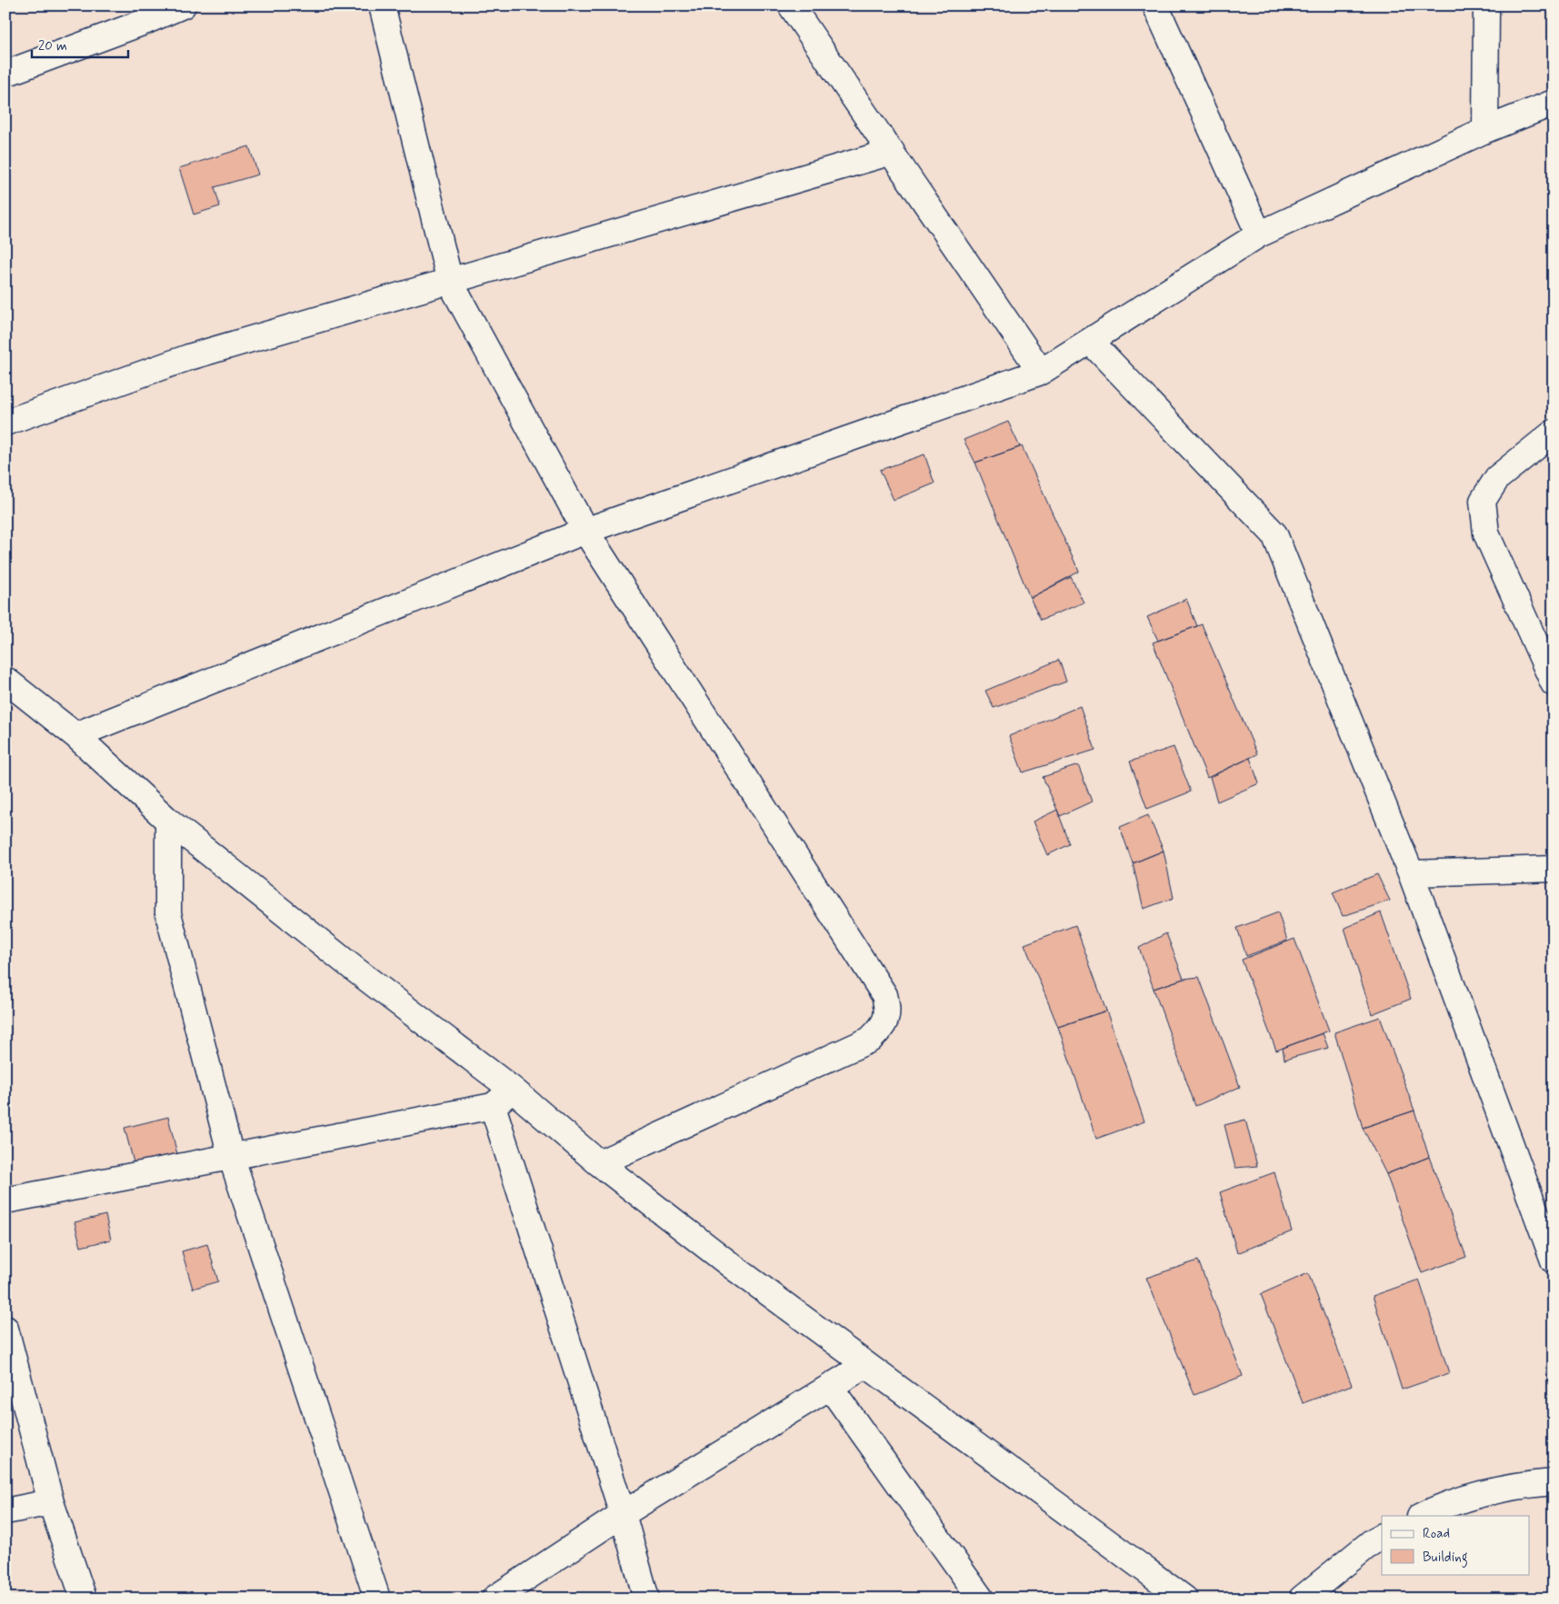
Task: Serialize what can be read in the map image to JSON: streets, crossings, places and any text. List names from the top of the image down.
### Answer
{
  "legend": ["Road", "Building"],
  "scale_bar": "20 m"
}
